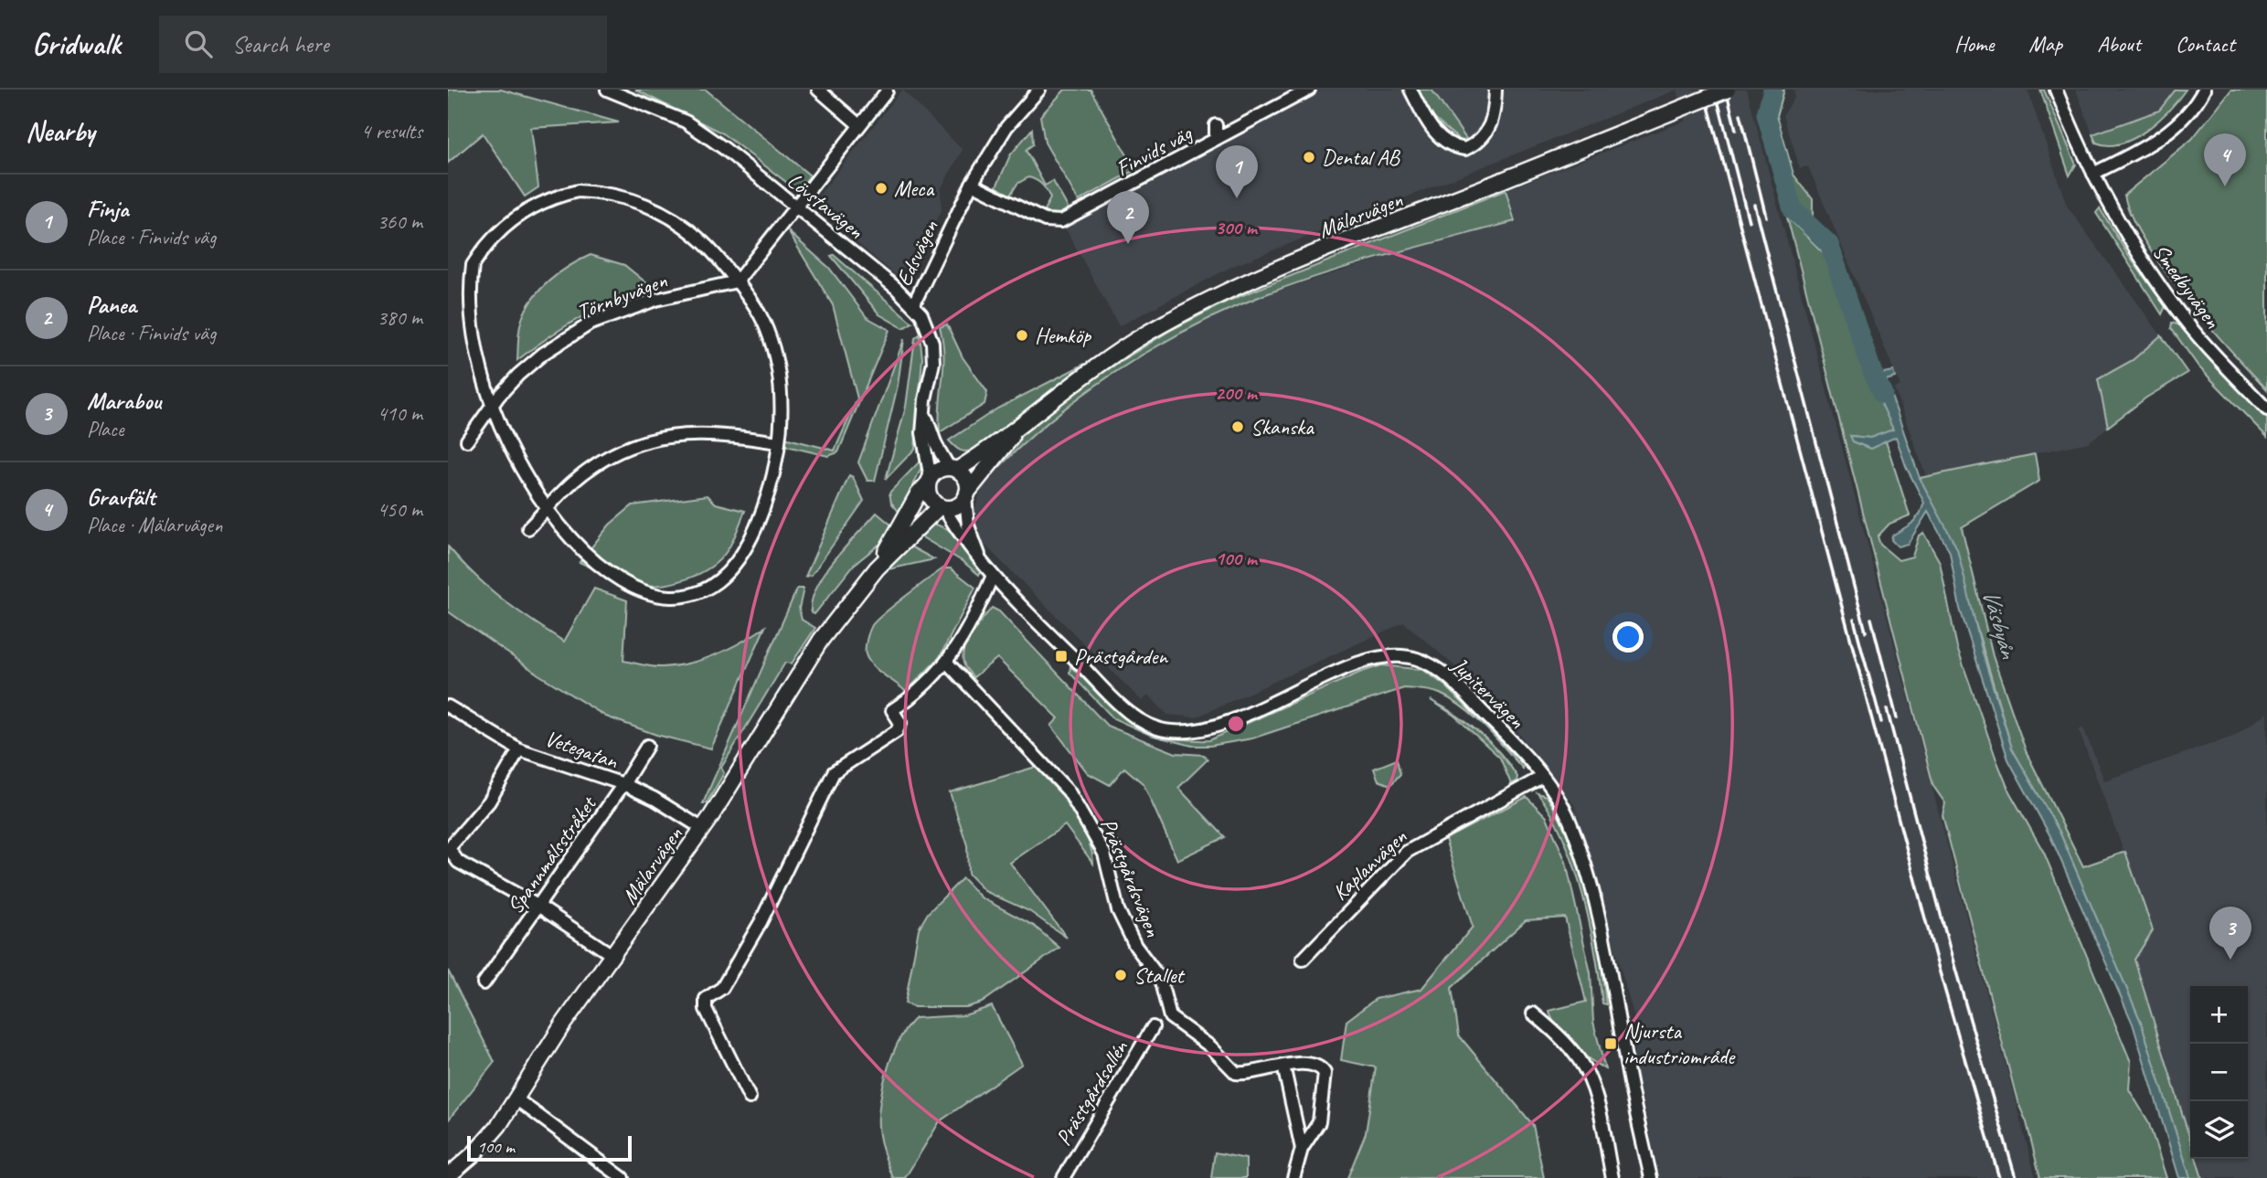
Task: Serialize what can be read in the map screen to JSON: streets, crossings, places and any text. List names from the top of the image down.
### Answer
{
  "streets": {
    "main road": ["Mälarvägen"],
    "street": [
      "Finvids väg",
      "Lövstavägen",
      "Edsvägen",
      "Smedbyvägen",
      "Törnbyvägen",
      "Jupitervägen",
      "Vetegatan",
      "Spannmålsstråket",
      "Kaplanvägen",
      "Prästgårdsvägen",
      "Prästgårdsallén"
    ]
  },
  "crossings": [
    ["Finvids väg", "Edsvägen"],
    ["Lövstavägen", "Mälarvägen"],
    ["Lövstavägen", "Edsvägen"],
    ["Lövstavägen", "Jupitervägen"],
    ["Mälarvägen", "Jupitervägen"],
    ["Mälarvägen", "Vetegatan"],
    ["Jupitervägen", "Kaplanvägen"],
    ["Vetegatan", "Spannmålsstråket"]
  ],
  "water": ["Väsbyån"],
  "places": {
    "other": [
      "Dental AB",
      "Meca",
      "Hemköp",
      "Skanska",
      "Stallet"
    ],
    "transit": ["Prästgården", "Njursta industriområde"]
  },
  "scale_bar": "100 m",
  "page": {
    "header": "Gridwalk",
    "search": "Search here",
    "nav": [
      "Home",
      "Map",
      "About",
      "Contact"
    ],
    "heading": ["Nearby", "4 results"],
    "pins": [
      "4",
      "1",
      "2",
      "3"
    ],
    "list": [
      {
        "mark": "1",
        "name": "Finja",
        "note": "Place · Finvids väg",
        "value": "360 m"
      },
      {
        "mark": "2",
        "name": "Panea",
        "note": "Place · Finvids väg",
        "value": "380 m"
      },
      {
        "mark": "3",
        "name": "Marabou",
        "note": "Place",
        "value": "410 m"
      },
      {
        "mark": "4",
        "name": "Gravfält",
        "note": "Place · Mälarvägen",
        "value": "450 m"
      }
    ],
    "map_buttons": ["+", "−"],
    "scale": "100 m"
  },
  "rings": ["300 m", "200 m", "100 m"]
}
